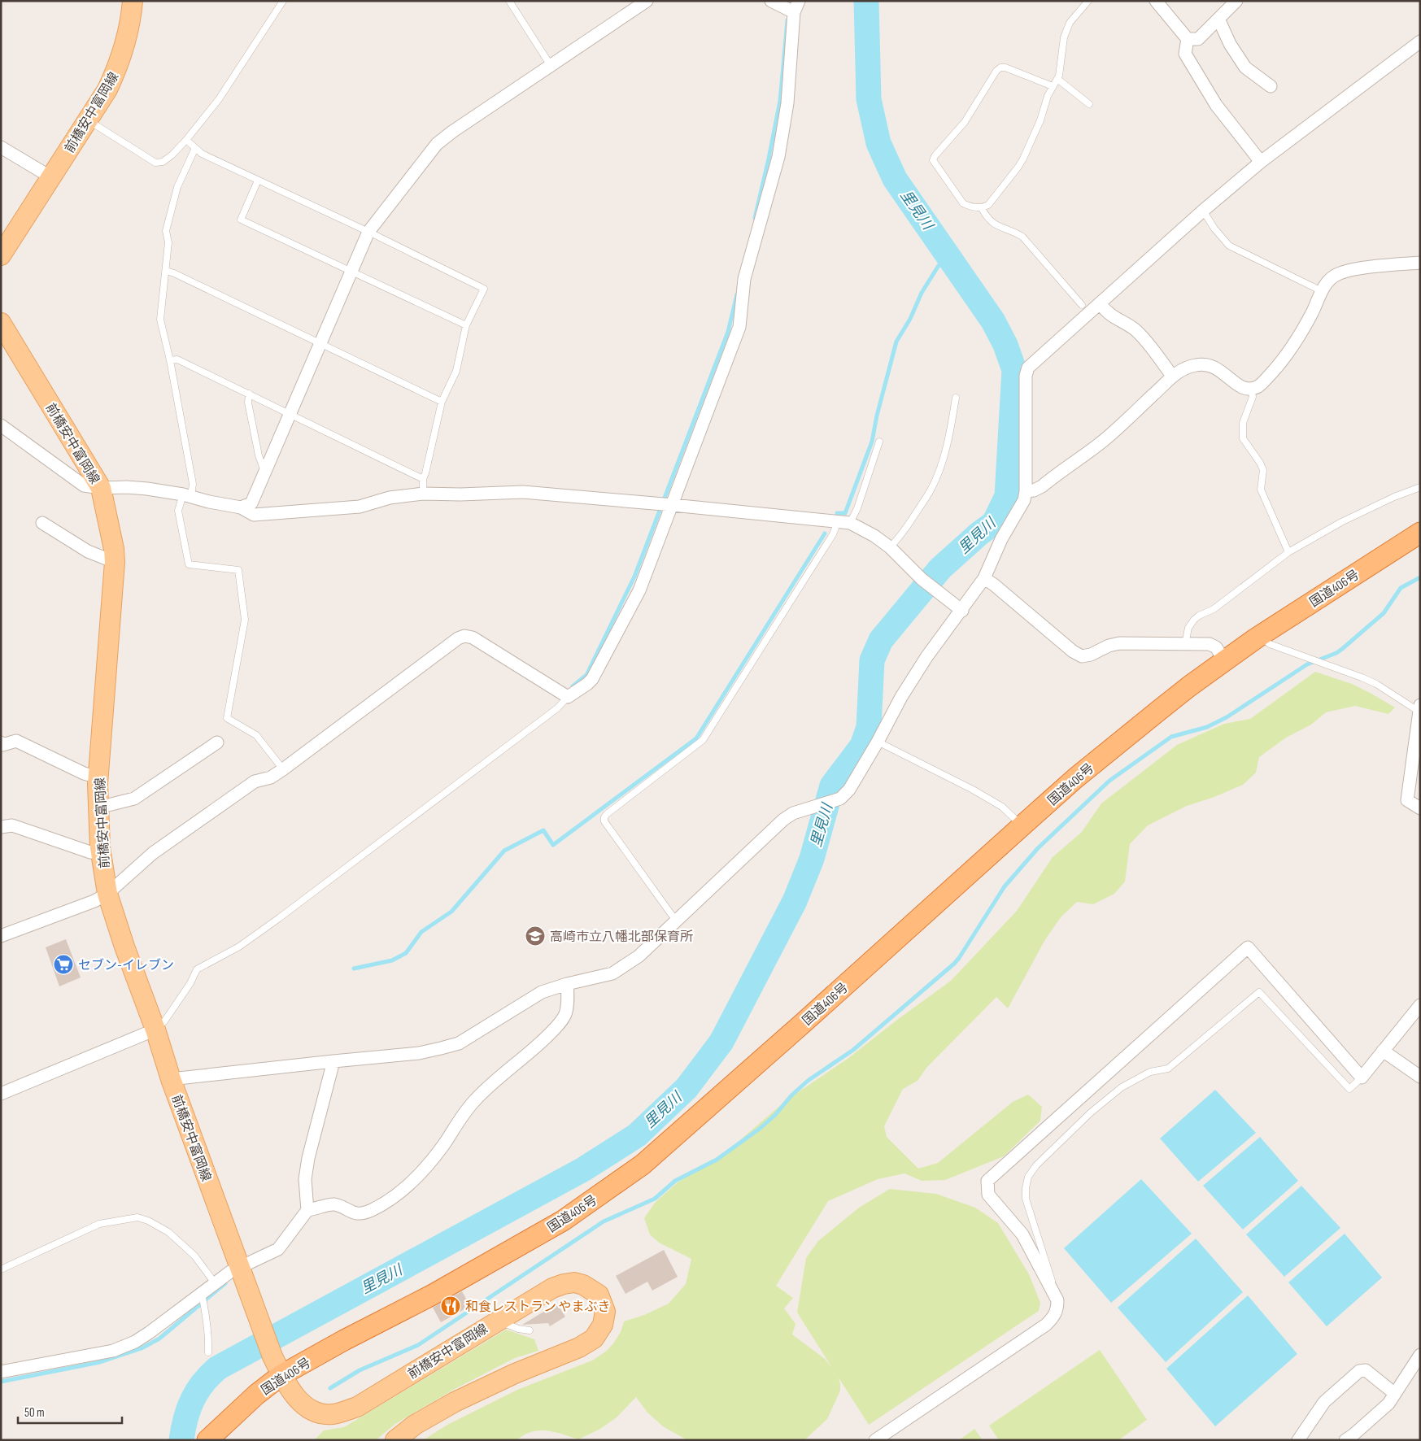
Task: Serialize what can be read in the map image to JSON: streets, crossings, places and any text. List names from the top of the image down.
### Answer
{
  "streets": {
    "highway": ["国道406号"],
    "main road": ["前橋安中富岡線"]
  },
  "crossings": [
    ["前橋安中富岡線", "国道406号"]
  ],
  "water": ["里見川"],
  "places": {
    "school or university": ["高崎市立八幡北部保育所"],
    "supermarket": ["セブン-イレブン"],
    "restaurant": ["和食レストラン やまぶき"]
  },
  "scale_bar": "50 m"
}
